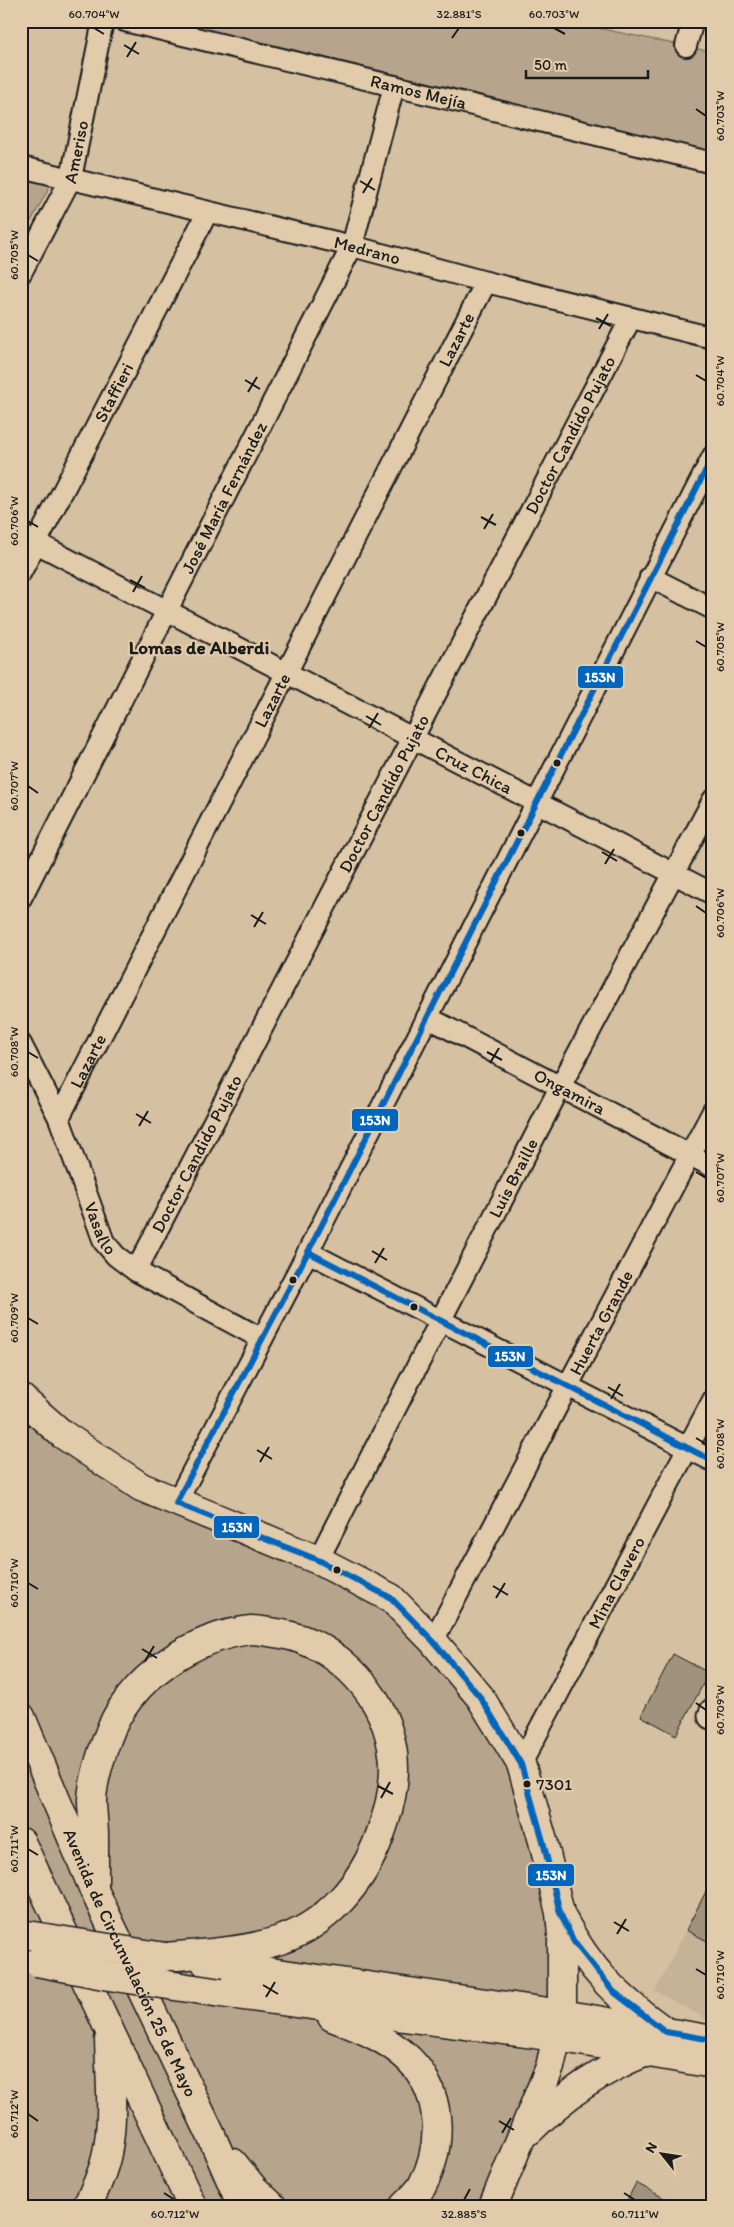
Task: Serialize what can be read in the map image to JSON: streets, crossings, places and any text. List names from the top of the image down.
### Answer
{
  "streets": {
    "main road": ["Avenida de Circunvalación 25 de Mayo"],
    "street": [
      "Ramos Mejía",
      "Ameriso",
      "Medrano",
      "Lazarte",
      "Staffieri",
      "Doctor Candido Pujato",
      "José María Fernández",
      "Cruz Chica",
      "Ongamira",
      "Luis Braille",
      "Vasallo",
      "Huerta Grande",
      "Mina Clavero"
    ]
  },
  "crossings": [
    ["Ramos Mejía", "José María Fernández"],
    ["Ameriso", "Medrano"],
    ["Medrano", "Lazarte"],
    ["Medrano", "Staffieri"],
    ["Medrano", "Doctor Candido Pujato"],
    ["Medrano", "José María Fernández"],
    ["Lazarte", "Cruz Chica"],
    ["Lazarte", "Vasallo"],
    ["Staffieri", "Cruz Chica"],
    ["Doctor Candido Pujato", "Cruz Chica"],
    ["Doctor Candido Pujato", "Vasallo"],
    ["José María Fernández", "Cruz Chica"],
    ["Cruz Chica", "Luis Braille"],
    ["Ongamira", "Luis Braille"],
    ["Ongamira", "Huerta Grande"]
  ],
  "districts": ["Lomas de Alberdi"],
  "places": ["7301"],
  "lines": ["transit line 153N"],
  "scale_bar": "50 m",
  "north": "top left",
  "coordinates": [
    "60.704°W",
    "32.881°S",
    "60.703°W",
    "60.705°W",
    "60.706°W",
    "60.707°W",
    "60.708°W",
    "60.709°W",
    "60.710°W",
    "60.711°W",
    "60.712°W",
    "32.885°S"
  ]
}
